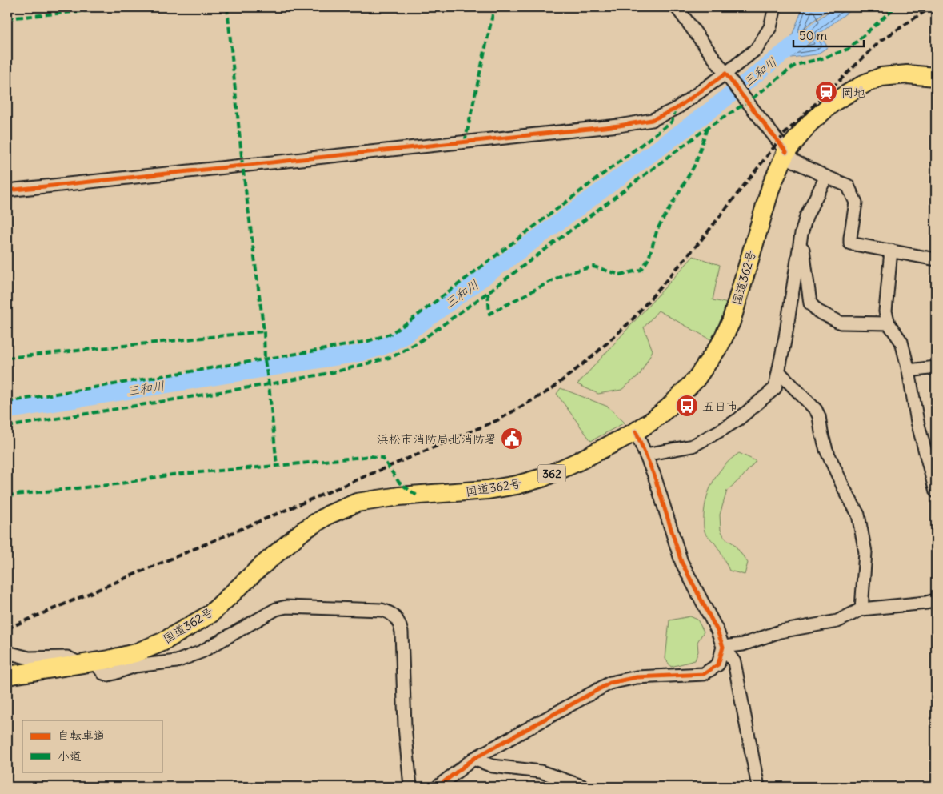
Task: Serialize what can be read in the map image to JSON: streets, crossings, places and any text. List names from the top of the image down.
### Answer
{
  "streets": {
    "highway": ["国道362号", "362"]
  },
  "water": ["三和川"],
  "places": {
    "station": ["岡地"],
    "bus stop": ["五日市"],
    "public building": ["浜松市消防局北消防署"]
  },
  "legend": ["自転車道", "小道"],
  "scale_bar": "50 m"
}
